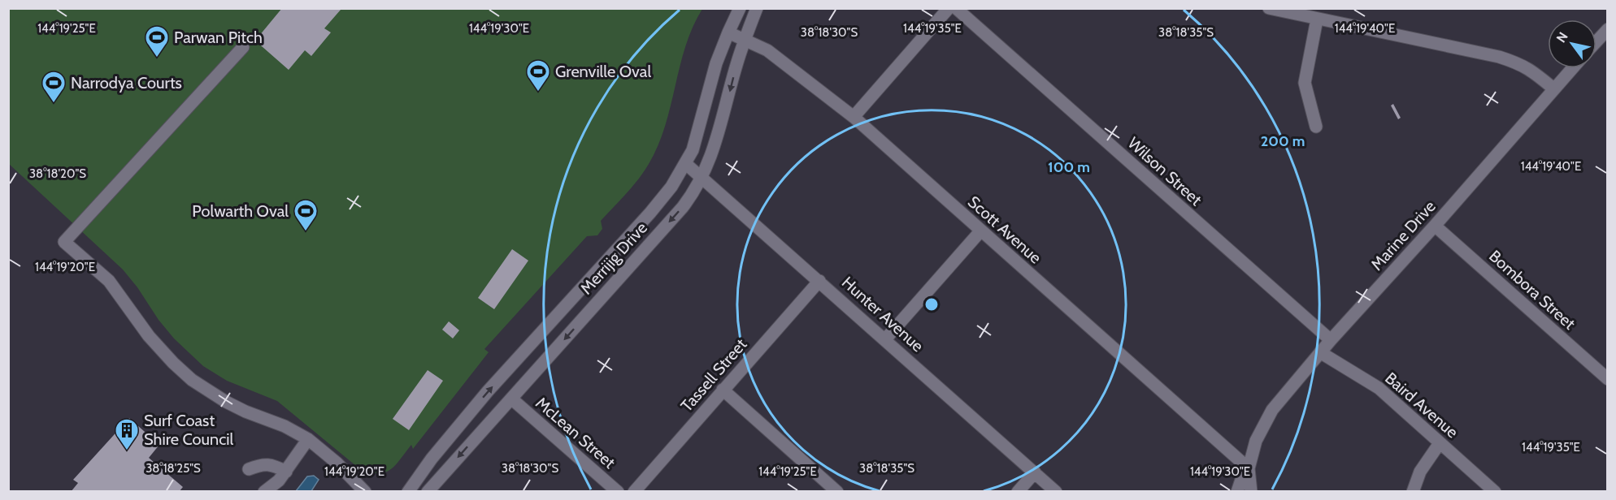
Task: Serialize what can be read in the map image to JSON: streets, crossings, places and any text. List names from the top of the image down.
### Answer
{
  "streets": {
    "street": [
      "Wilson Street",
      "Scott Avenue",
      "Marine Drive",
      "Merrijig Drive",
      "Bombora Street",
      "Hunter Avenue",
      "Tassell Street",
      "Baird Avenue",
      "McLean Street"
    ]
  },
  "crossings": [
    ["Wilson Street", "Marine Drive"],
    ["Scott Avenue", "Marine Drive"],
    ["Scott Avenue", "Merrijig Drive"],
    ["Marine Drive", "Bombora Street"],
    ["Marine Drive", "Baird Avenue"],
    ["Merrijig Drive", "Hunter Avenue"],
    ["Merrijig Drive", "McLean Street"],
    ["Hunter Avenue", "Tassell Street"]
  ],
  "places": {
    "sports": [
      "Parwan Pitch",
      "Grenville Oval",
      "Narrodya Courts",
      "Polwarth Oval"
    ],
    "building": ["Surf Coast Shire Council"]
  },
  "north": "top left",
  "coordinates": [
    "144°19'40\"E",
    "144°19'25\"E",
    "144°19'30\"E",
    "144°19'35\"E",
    "38°18'30\"S",
    "38°18'35\"S",
    "38°18'20\"S",
    "144°19'20\"E",
    "38°18'25\"S"
  ],
  "rings": ["200 m", "100 m"]
}
